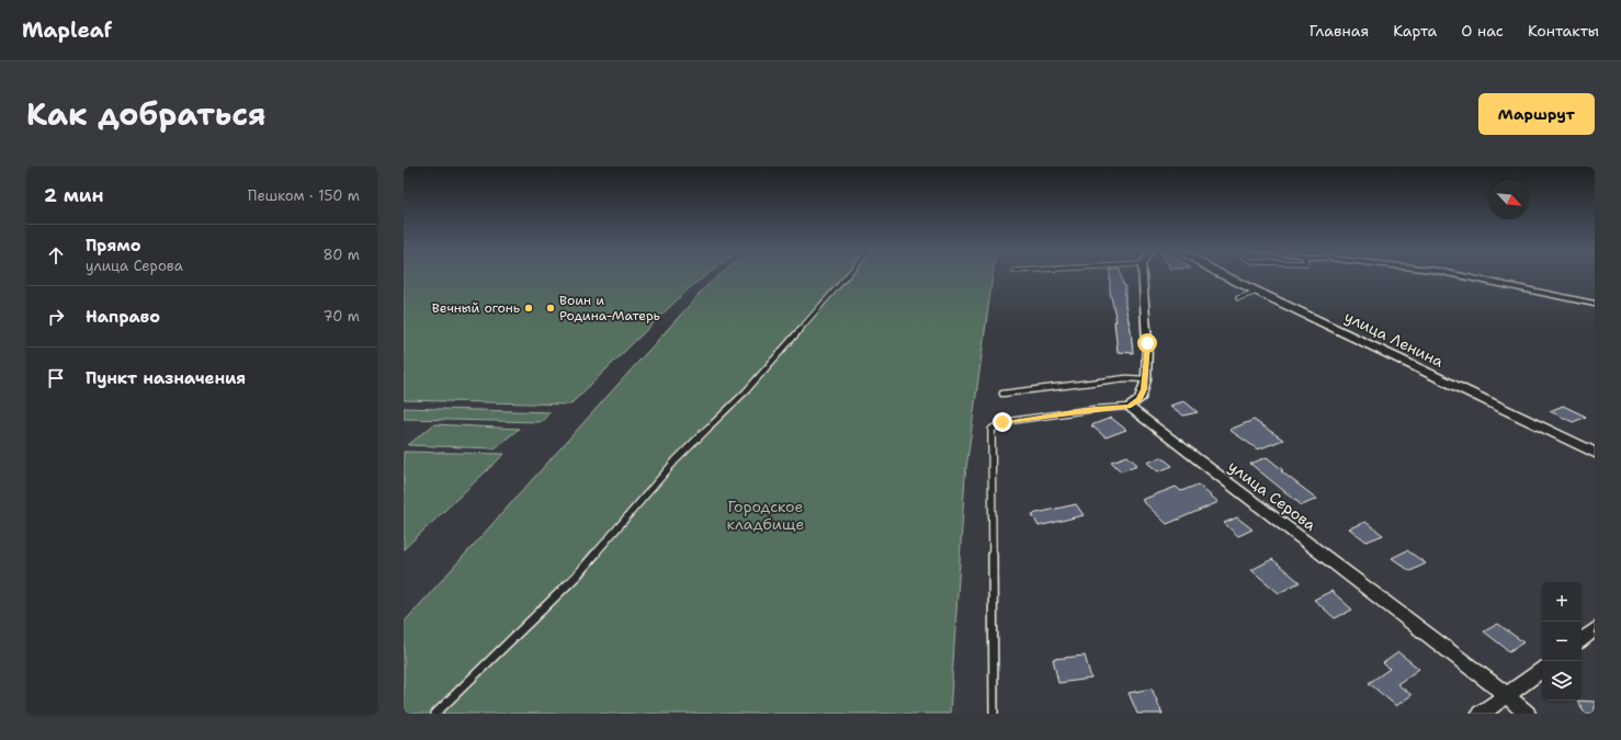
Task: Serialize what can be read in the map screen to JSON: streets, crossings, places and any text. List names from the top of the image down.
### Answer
{
  "streets": {
    "street": ["улица Ленина", "улица Серова"]
  },
  "parks": ["Городское кладбище"],
  "places": ["Вечный огонь", "Воин и Родина-Матерь"],
  "north": "bottom right",
  "page": {
    "header": "Mapleaf",
    "nav": [
      "Главная",
      "Карта",
      "О нас",
      "Контакты"
    ],
    "title": "Как добраться",
    "buttons": "Маршрут",
    "heading": ["2 мин", "Пешком · 150 m"],
    "list": [
      ["Прямо", "улица Серова", "80 m"],
      ["Направо", "70 m"],
      "Пункт назначения"
    ],
    "map_buttons": ["+", "−"]
  }
}
